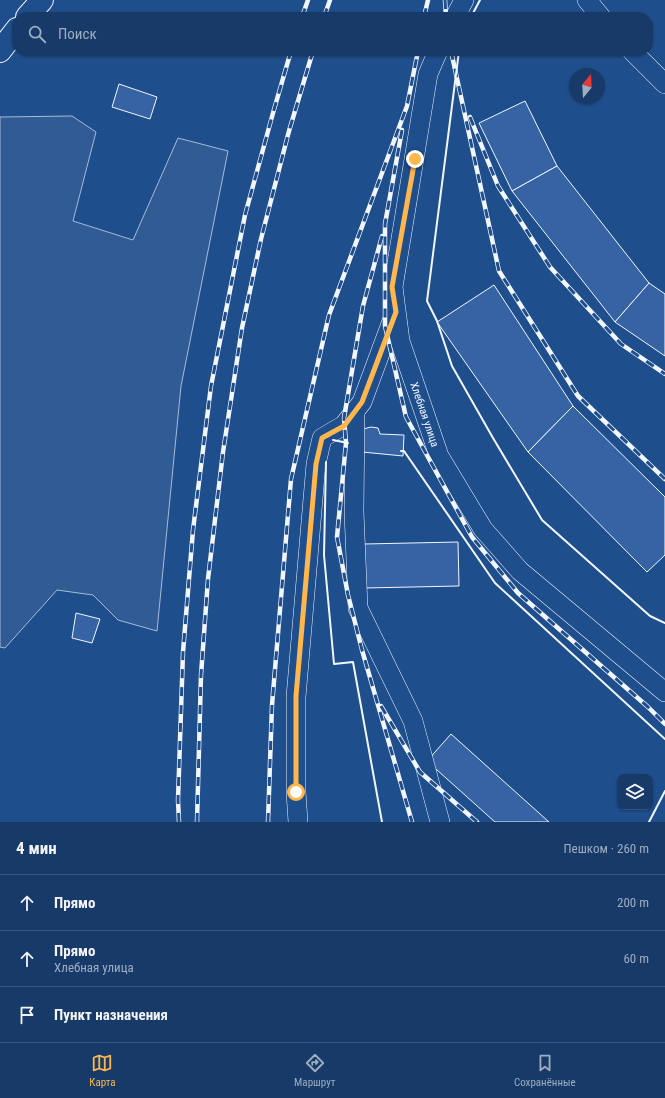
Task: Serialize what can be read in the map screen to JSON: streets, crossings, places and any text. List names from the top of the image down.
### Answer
{
  "streets": {
    "street": ["Хлебная улица"]
  },
  "north": "top",
  "page": {
    "search": "Поиск",
    "heading": ["4 мин", "Пешком · 260 m"],
    "list": [
      ["Прямо", "200 m"],
      ["Прямо", "Хлебная улица", "60 m"],
      "Пункт назначения"
    ],
    "nav": ["Карта", "Маршрут", "Сохранённые"]
  }
}
